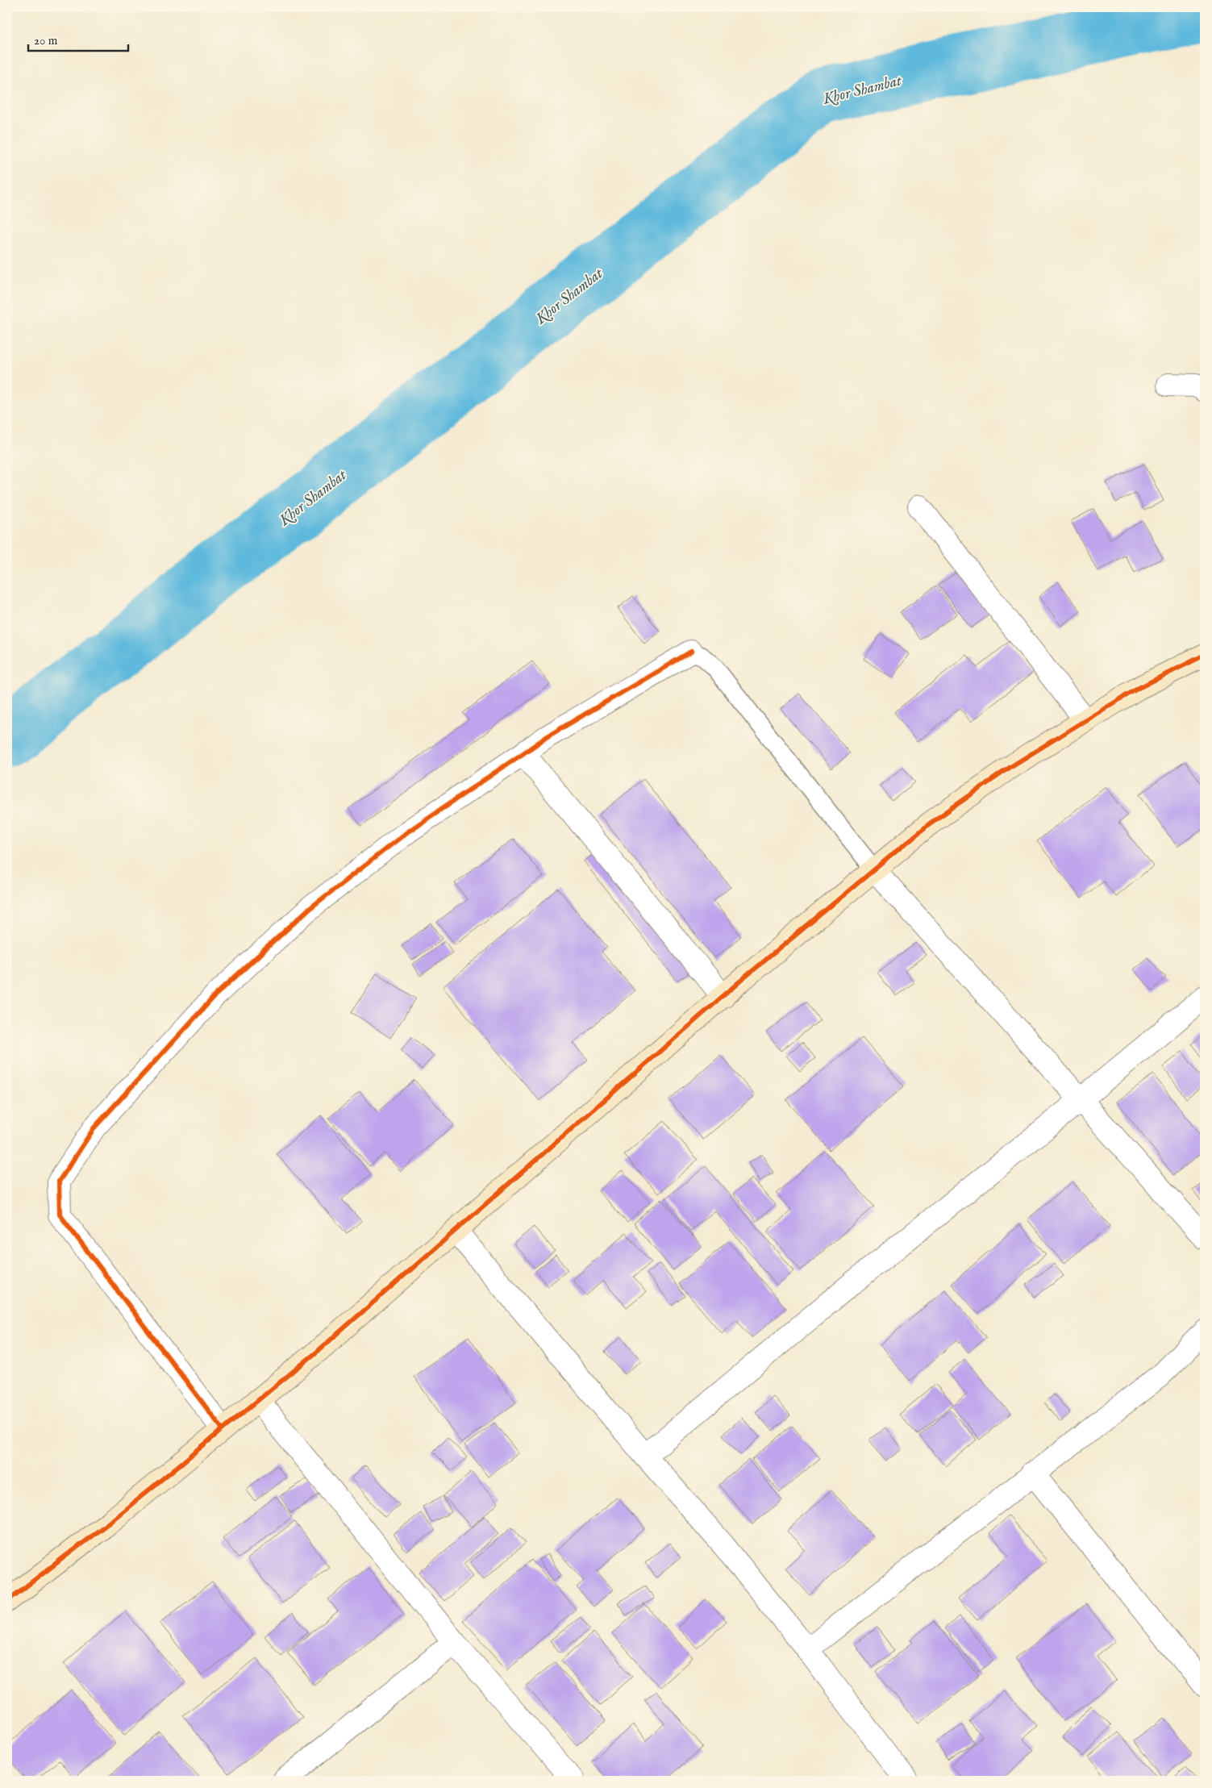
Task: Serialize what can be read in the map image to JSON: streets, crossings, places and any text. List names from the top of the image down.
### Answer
{
  "water": ["Khor Shambat"],
  "scale_bar": "20 m"
}
